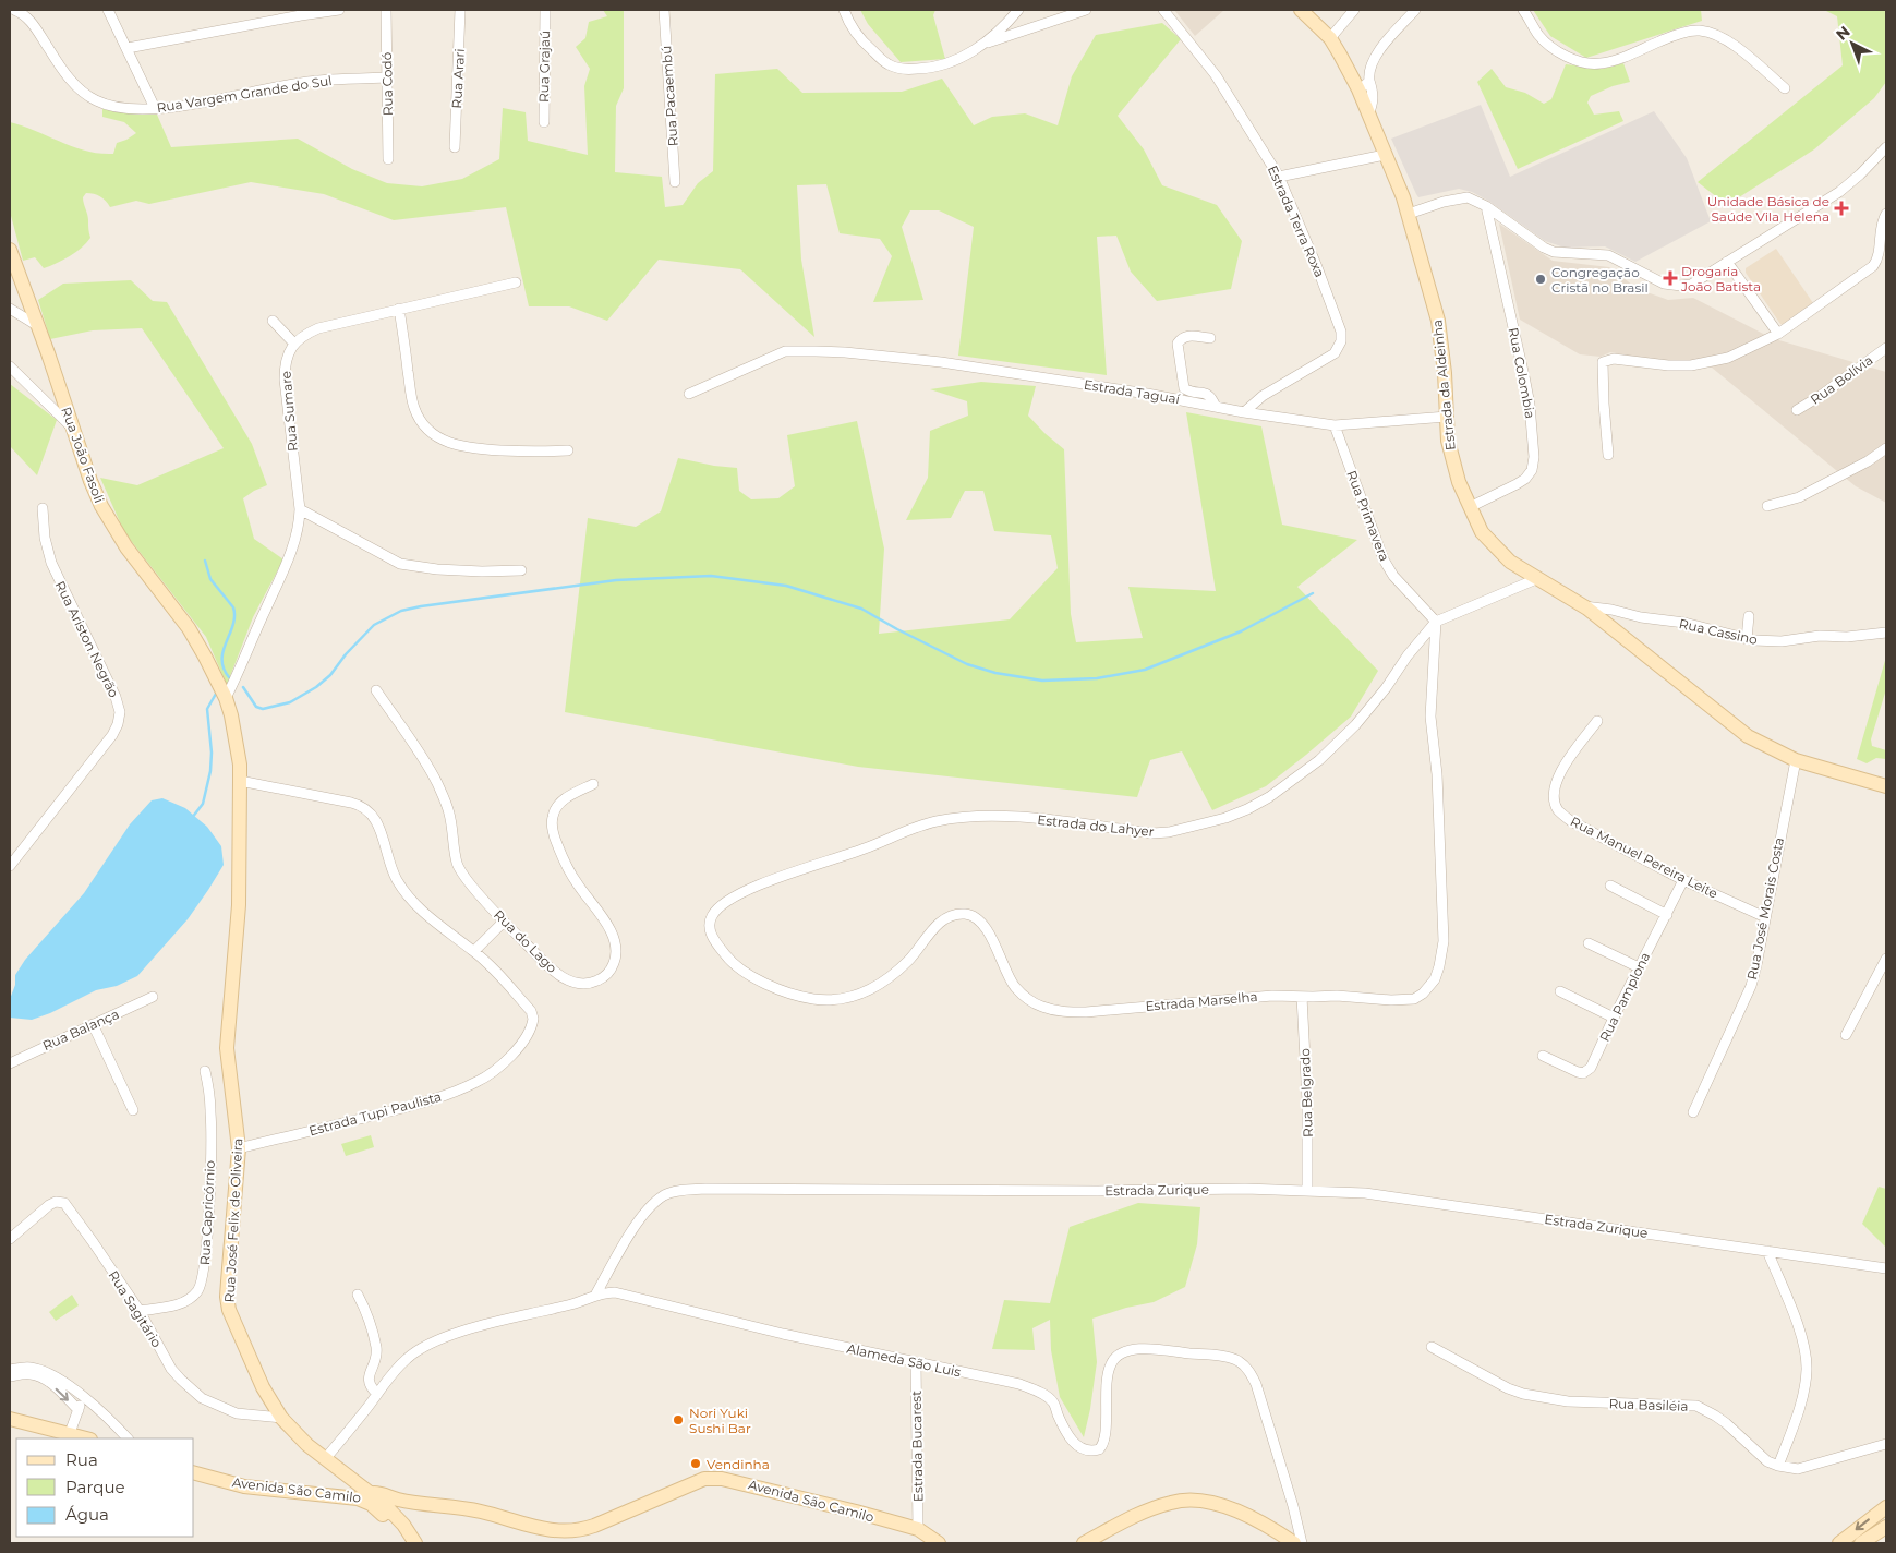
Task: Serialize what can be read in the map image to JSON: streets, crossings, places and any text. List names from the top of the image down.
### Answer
{
  "streets": {
    "main road": [
      "Estrada da Aldeinha",
      "Rua João Fasoli",
      "Rua José Felix de Oliveira",
      "Avenida São Camilo"
    ],
    "street": [
      "Rua Grajaú",
      "Rua Arari",
      "Rua Codó",
      "Rua Vargem Grande do Sul",
      "Rua Pacaembú",
      "Estrada Terra Roxa",
      "Rua Colombia",
      "Rua Bolívia",
      "Estrada Taguaí",
      "Rua Sumare",
      "Rua Primavera",
      "Rua Cassino",
      "Rua Ariston Negrão",
      "Estrada do Lahyer",
      "Rua Manuel Pereira Leite",
      "Rua José Morais Costa",
      "Rua do Lago",
      "Rua Pamplona",
      "Estrada Marselha",
      "Rua Balança",
      "Rua Belgrado",
      "Estrada Tupi Paulista",
      "Estrada Zurique",
      "Rua Capricórnio",
      "Rua Sagitário",
      "Alameda São Luis",
      "Rua Basiléia",
      "Estrada Bucarest"
    ]
  },
  "crossings": [
    ["Rua Codó", "Rua Vargem Grande do Sul"],
    ["Estrada Terra Roxa", "Estrada Taguaí"],
    ["Rua Colombia", "Estrada da Aldeinha"],
    ["Estrada da Aldeinha", "Estrada Taguaí"],
    ["Estrada da Aldeinha", "Rua Cassino"],
    ["Estrada da Aldeinha", "Estrada do Lahyer"],
    ["Estrada da Aldeinha", "Rua José Morais Costa"],
    ["Estrada Taguaí", "Rua Primavera"],
    ["Rua Sumare", "Rua João Fasoli"],
    ["Rua Sumare", "Rua José Felix de Oliveira"],
    ["Rua João Fasoli", "Rua José Felix de Oliveira"],
    ["Rua Primavera", "Estrada do Lahyer"],
    ["Rua Primavera", "Estrada Marselha"],
    ["Estrada do Lahyer", "Estrada Marselha"],
    ["Rua Manuel Pereira Leite", "Rua José Morais Costa"],
    ["Rua Manuel Pereira Leite", "Rua Pamplona"],
    ["Estrada Marselha", "Rua Belgrado"],
    ["Rua Belgrado", "Estrada Zurique"],
    ["Estrada Tupi Paulista", "Rua José Felix de Oliveira"],
    ["Estrada Zurique", "Alameda São Luis"],
    ["Rua Capricórnio", "Rua Sagitário"],
    ["Rua José Felix de Oliveira", "Rua Sagitário"],
    ["Rua José Felix de Oliveira", "Alameda São Luis"],
    ["Rua José Felix de Oliveira", "Avenida São Camilo"],
    ["Alameda São Luis", "Estrada Bucarest"],
    ["Estrada Bucarest", "Avenida São Camilo"]
  ],
  "places": {
    "health": ["Unidade Básica de Saúde Vila Helena", "Drogaria João Batista"],
    "other": ["Congregação Cristã no Brasil", "Nori Yuki Sushi Bar", "Vendinha"]
  },
  "legend": ["Rua", "Parque", "Água"],
  "north": "top left"
}
